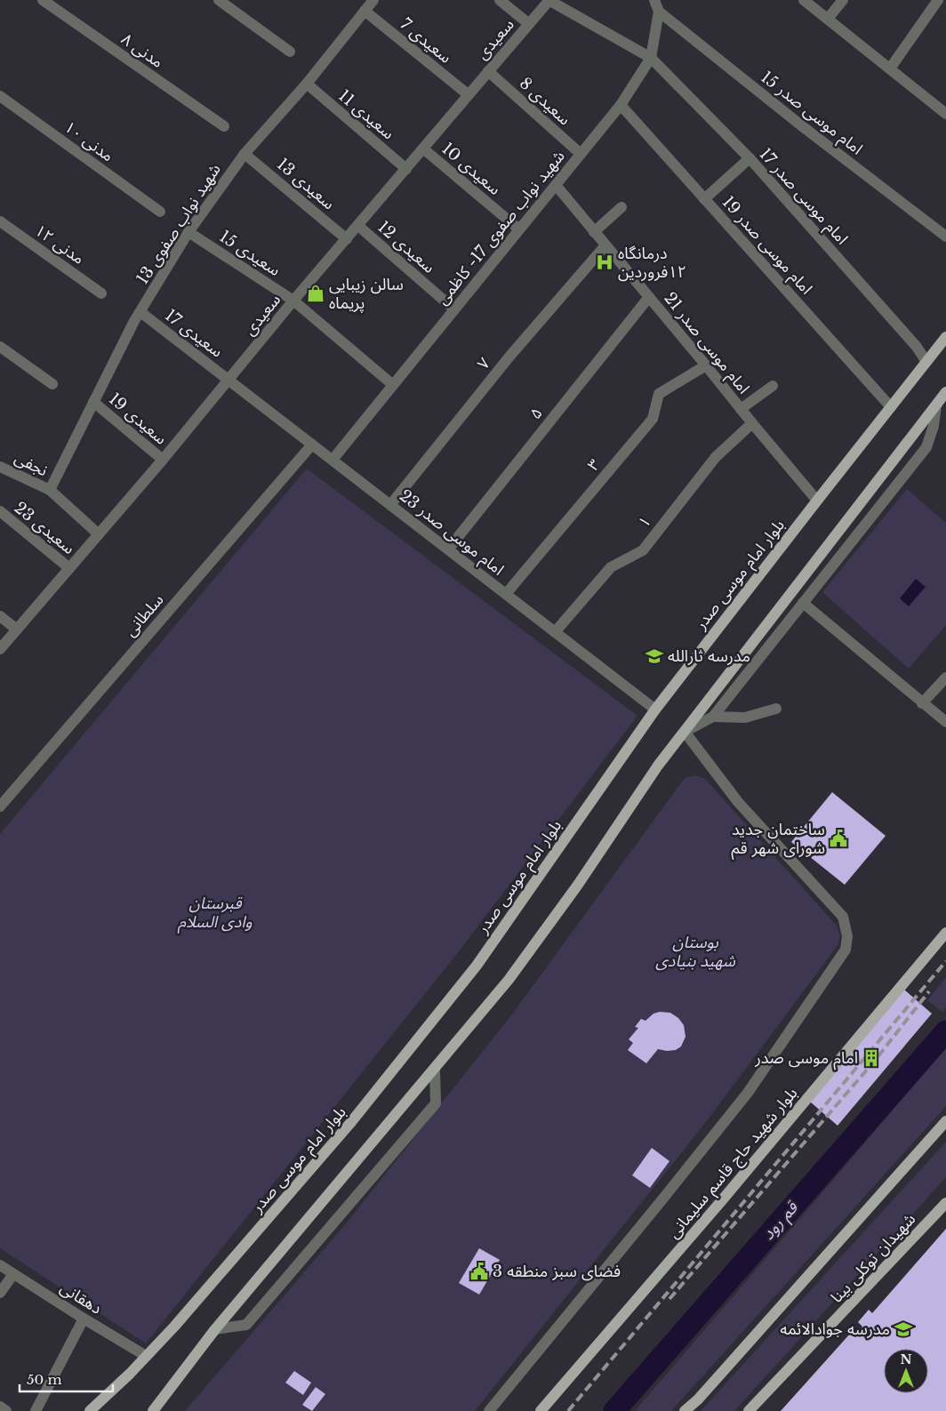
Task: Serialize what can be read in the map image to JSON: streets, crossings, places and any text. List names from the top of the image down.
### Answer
{
  "streets": {
    "main road": ["بلوار امام موسی صدر", "بلوار شهید حاج قاسم سلیمانی", "شهیدان توکلی بینا"],
    "street": [
      "سعیدی",
      "سعیدی 7",
      "مدنی ۸",
      "سعیدی 8",
      "امام موسی صدر 15",
      "سعیدی 11",
      "مدنی ۱۰",
      "سعیدی 10",
      "سعیدی 13",
      "امام موسی صدر 17",
      "شهید نواب صفوی 13",
      "شهید نواب صفوی 17- کاظمی",
      "مدنی ۱۲",
      "امام موسی صدر 19",
      "سعیدی 12",
      "سعیدی 15",
      "سعیدی 17",
      "امام موسی صدر 21",
      "۷",
      "۵",
      "سعیدی 19",
      "نجفی",
      "۳",
      "۱",
      "سعیدی 23",
      "امام موسی صدر 23",
      "سلطانی",
      "دهقانی"
    ]
  },
  "crossings": [
    ["سعیدی", "سعیدی 7"],
    ["سعیدی", "سعیدی 8"],
    ["سعیدی", "سعیدی 11"],
    ["سعیدی", "سعیدی 10"],
    ["سعیدی", "سعیدی 13"],
    ["سعیدی", "امام موسی صدر 17"],
    ["سعیدی", "سعیدی 12"],
    ["سعیدی", "سعیدی 15"],
    ["سعیدی", "سعیدی 17"],
    ["سعیدی", "سعیدی 19"],
    ["سعیدی", "نجفی"],
    ["سعیدی", "سعیدی 23"],
    ["سعیدی", "امام موسی صدر 23"],
    ["سعیدی 7", "شهید نواب صفوی 13"],
    ["سعیدی 8", "شهید نواب صفوی 17- کاظمی"],
    ["امام موسی صدر 15", "شهید نواب صفوی 17- کاظمی"],
    ["سعیدی 11", "شهید نواب صفوی 13"],
    ["سعیدی 10", "شهید نواب صفوی 17- کاظمی"],
    ["سعیدی 13", "شهید نواب صفوی 13"],
    ["امام موسی صدر 17", "شهید نواب صفوی 17- کاظمی"],
    ["امام موسی صدر 17", "بلوار امام موسی صدر"],
    ["شهید نواب صفوی 13", "سعیدی 15"],
    ["شهید نواب صفوی 13", "سعیدی 17"],
    ["شهید نواب صفوی 13", "سعیدی 19"],
    ["شهید نواب صفوی 13", "نجفی"],
    ["شهید نواب صفوی 17- کاظمی", "امام موسی صدر 19"],
    ["شهید نواب صفوی 17- کاظمی", "سعیدی 12"],
    ["شهید نواب صفوی 17- کاظمی", "سعیدی 15"],
    ["شهید نواب صفوی 17- کاظمی", "امام موسی صدر 21"],
    ["شهید نواب صفوی 17- کاظمی", "امام موسی صدر 23"],
    ["امام موسی صدر 19", "بلوار امام موسی صدر"],
    ["سعیدی 17", "امام موسی صدر 23"],
    ["امام موسی صدر 21", "۷"],
    ["امام موسی صدر 21", "۵"],
    ["امام موسی صدر 21", "۳"],
    ["امام موسی صدر 21", "۱"],
    ["امام موسی صدر 21", "بلوار امام موسی صدر"],
    ["۷", "امام موسی صدر 23"],
    ["۵", "امام موسی صدر 23"],
    ["۳", "امام موسی صدر 23"],
    ["۱", "امام موسی صدر 23"],
    ["امام موسی صدر 23", "بلوار امام موسی صدر"],
    ["امام موسی صدر 23", "سلطانی"],
    ["بلوار امام موسی صدر", "دهقانی"]
  ],
  "water": ["قم رود"],
  "parks": ["قبرستان وادی السلام", "بوستان شهید بنیادی"],
  "places": {
    "hospital": ["درمانگاه ١٢فروردین"],
    "shop": ["سالن زیبایی پریماه"],
    "school or university": ["مدرسه ثارالله", "مدرسه جوادالائمه"],
    "public building": ["ساختمان جدید شورای شهر قم", "فضای سبز منطقه 3"],
    "building": ["امام موسی صدر"]
  },
  "scale_bar": "50 m",
  "north": "top"
}
